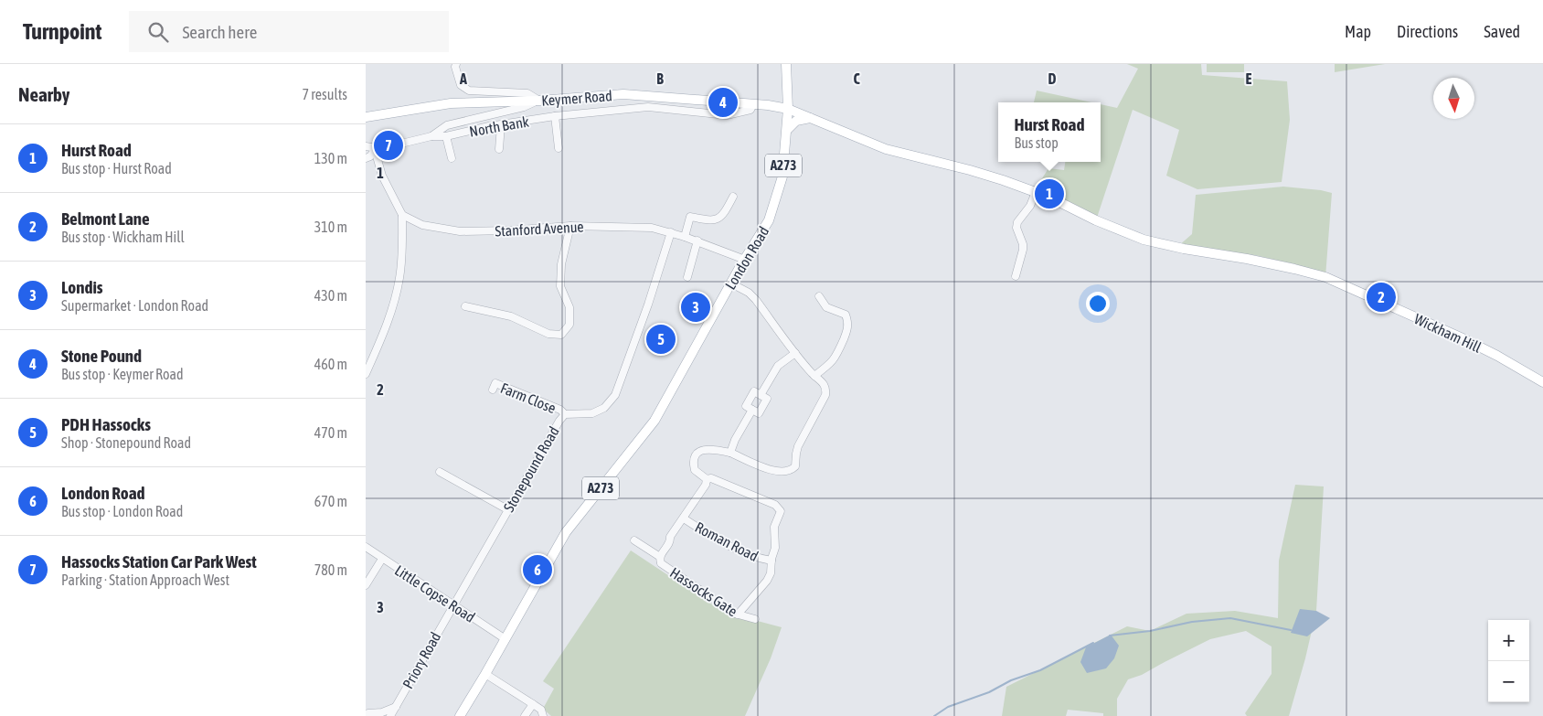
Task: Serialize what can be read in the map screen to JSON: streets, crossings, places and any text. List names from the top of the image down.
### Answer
{
  "streets": {
    "main road": [
      "Keymer Road",
      "A273",
      "London Road",
      "Wickham Hill"
    ],
    "street": [
      "North Bank",
      "Stanford Avenue",
      "Farm Close",
      "Stonepound Road",
      "Roman Road",
      "Hassocks Gate",
      "Little Copse Road",
      "Priory Road"
    ]
  },
  "crossings": [
    ["Keymer Road", "North Bank"],
    ["Keymer Road", "A273"],
    ["Keymer Road", "London Road"],
    ["Keymer Road", "Wickham Hill"],
    ["A273", "London Road"],
    ["Stanford Avenue", "London Road"],
    ["Stanford Avenue", "Stonepound Road"],
    ["London Road", "Little Copse Road"],
    ["Farm Close", "Stonepound Road"],
    ["Stonepound Road", "Little Copse Road"],
    ["Stonepound Road", "Priory Road"],
    ["Roman Road", "Hassocks Gate"],
    ["Little Copse Road", "Priory Road"]
  ],
  "north": "bottom",
  "page": {
    "header": "Turnpoint",
    "search": "Search here",
    "nav": ["Map", "Directions", "Saved"],
    "heading": ["Nearby", "7 results"],
    "pins": [
      "4",
      "7",
      "1",
      "2",
      "3",
      "5",
      "6"
    ],
    "popup": ["Hurst Road", "Bus stop"],
    "list": [
      {
        "mark": "1",
        "name": "Hurst Road",
        "note": "Bus stop · Hurst Road",
        "value": "130 m"
      },
      {
        "mark": "2",
        "name": "Belmont Lane",
        "note": "Bus stop · Wickham Hill",
        "value": "310 m"
      },
      {
        "mark": "3",
        "name": "Londis",
        "note": "Supermarket · London Road",
        "value": "430 m"
      },
      {
        "mark": "4",
        "name": "Stone Pound",
        "note": "Bus stop · Keymer Road",
        "value": "460 m"
      },
      {
        "mark": "5",
        "name": "PDH Hassocks",
        "note": "Shop · Stonepound Road",
        "value": "470 m"
      },
      {
        "mark": "6",
        "name": "London Road",
        "note": "Bus stop · London Road",
        "value": "670 m"
      },
      {
        "mark": "7",
        "name": "Hassocks Station Car Park West",
        "note": "Parking · Station Approach West",
        "value": "780 m"
      }
    ],
    "map_buttons": ["+", "−"]
  },
  "grid": {
    "columns": [
      "A",
      "B",
      "C",
      "D",
      "E"
    ],
    "rows": ["1", "2", "3"]
  }
}
